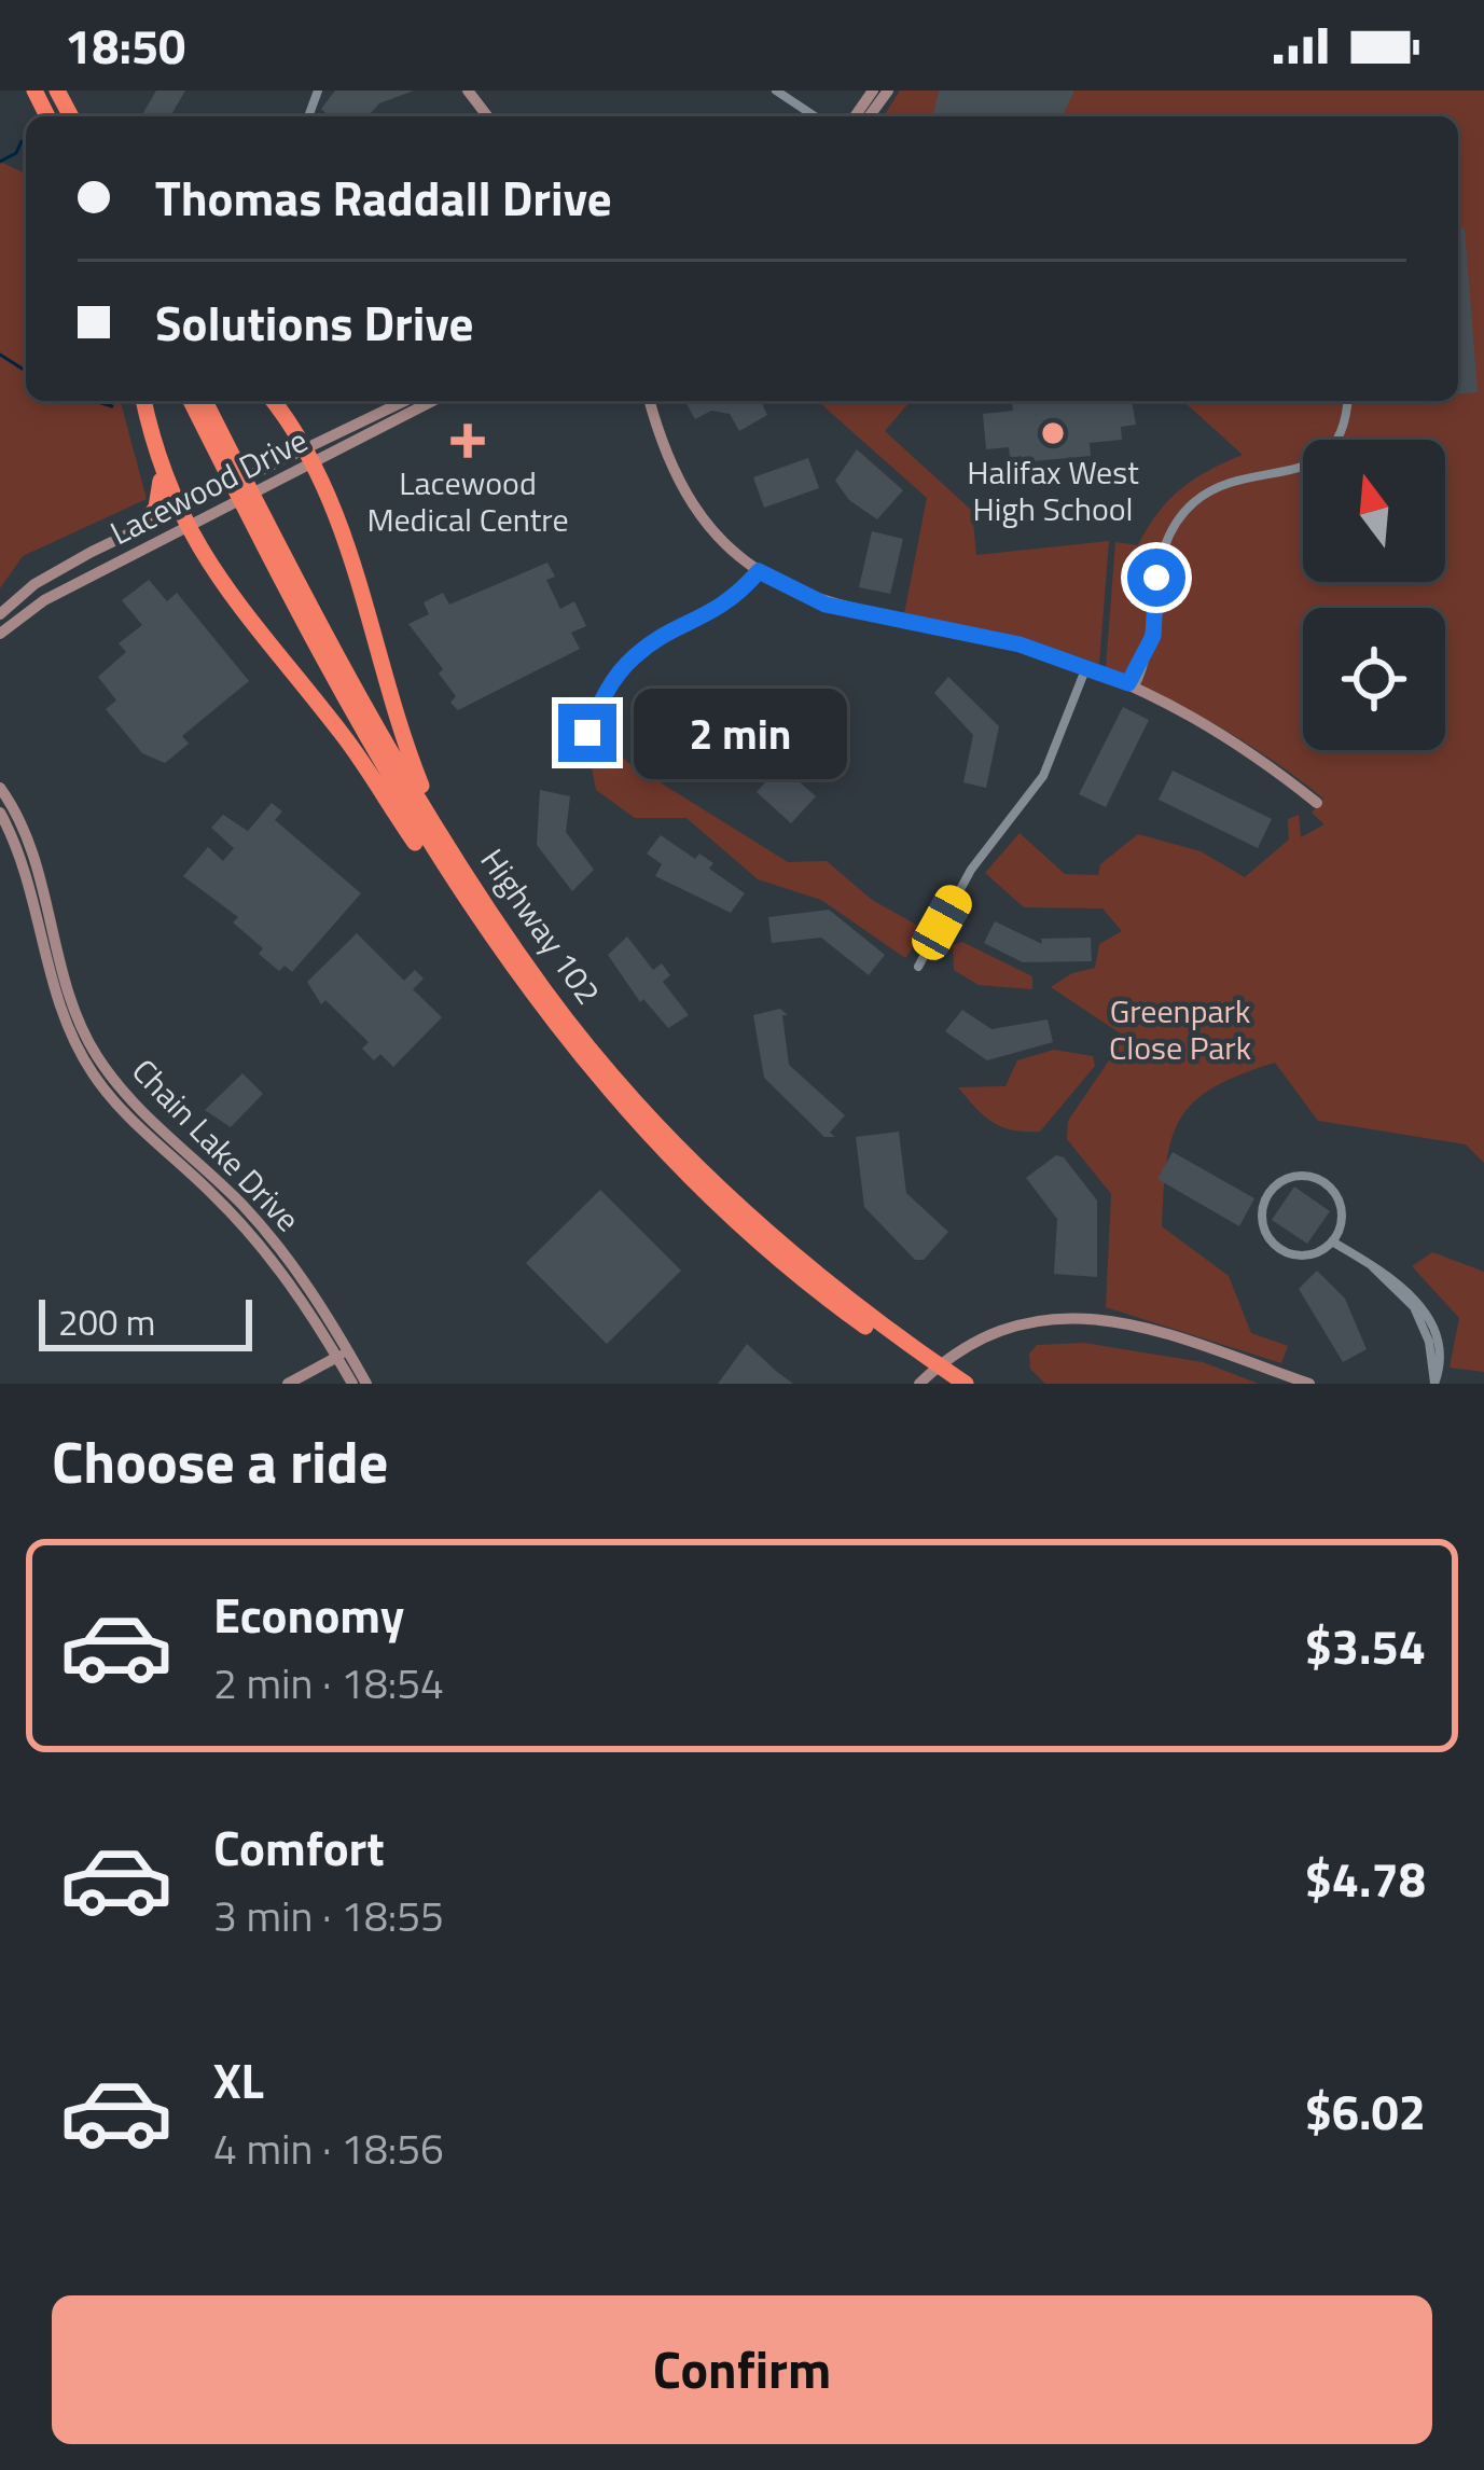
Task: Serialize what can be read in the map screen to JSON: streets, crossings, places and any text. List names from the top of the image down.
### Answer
{
  "streets": {
    "highway": ["Highway 102"],
    "street": ["Lacewood Drive", "Chain Lake Drive"]
  },
  "parks": ["Greenpark Close Park"],
  "places": {
    "other": ["Halifax West High School"],
    "health": ["Lacewood Medical Centre"]
  },
  "scale_bar": "200 m",
  "north": "top",
  "page": {
    "status": "18:50",
    "banner": ["Thomas Raddall Drive", "Solutions Drive"],
    "bubble": "2 min",
    "scale": "200 m",
    "heading": "Choose a ride",
    "list": [
      {
        "name": "Economy",
        "note": "2 min · 18:54",
        "value": "$3.54"
      },
      {
        "name": "Comfort",
        "note": "3 min · 18:55",
        "value": "$4.78"
      },
      {
        "name": "XL",
        "note": "4 min · 18:56",
        "value": "$6.02"
      }
    ],
    "buttons": "Confirm"
  }
}
